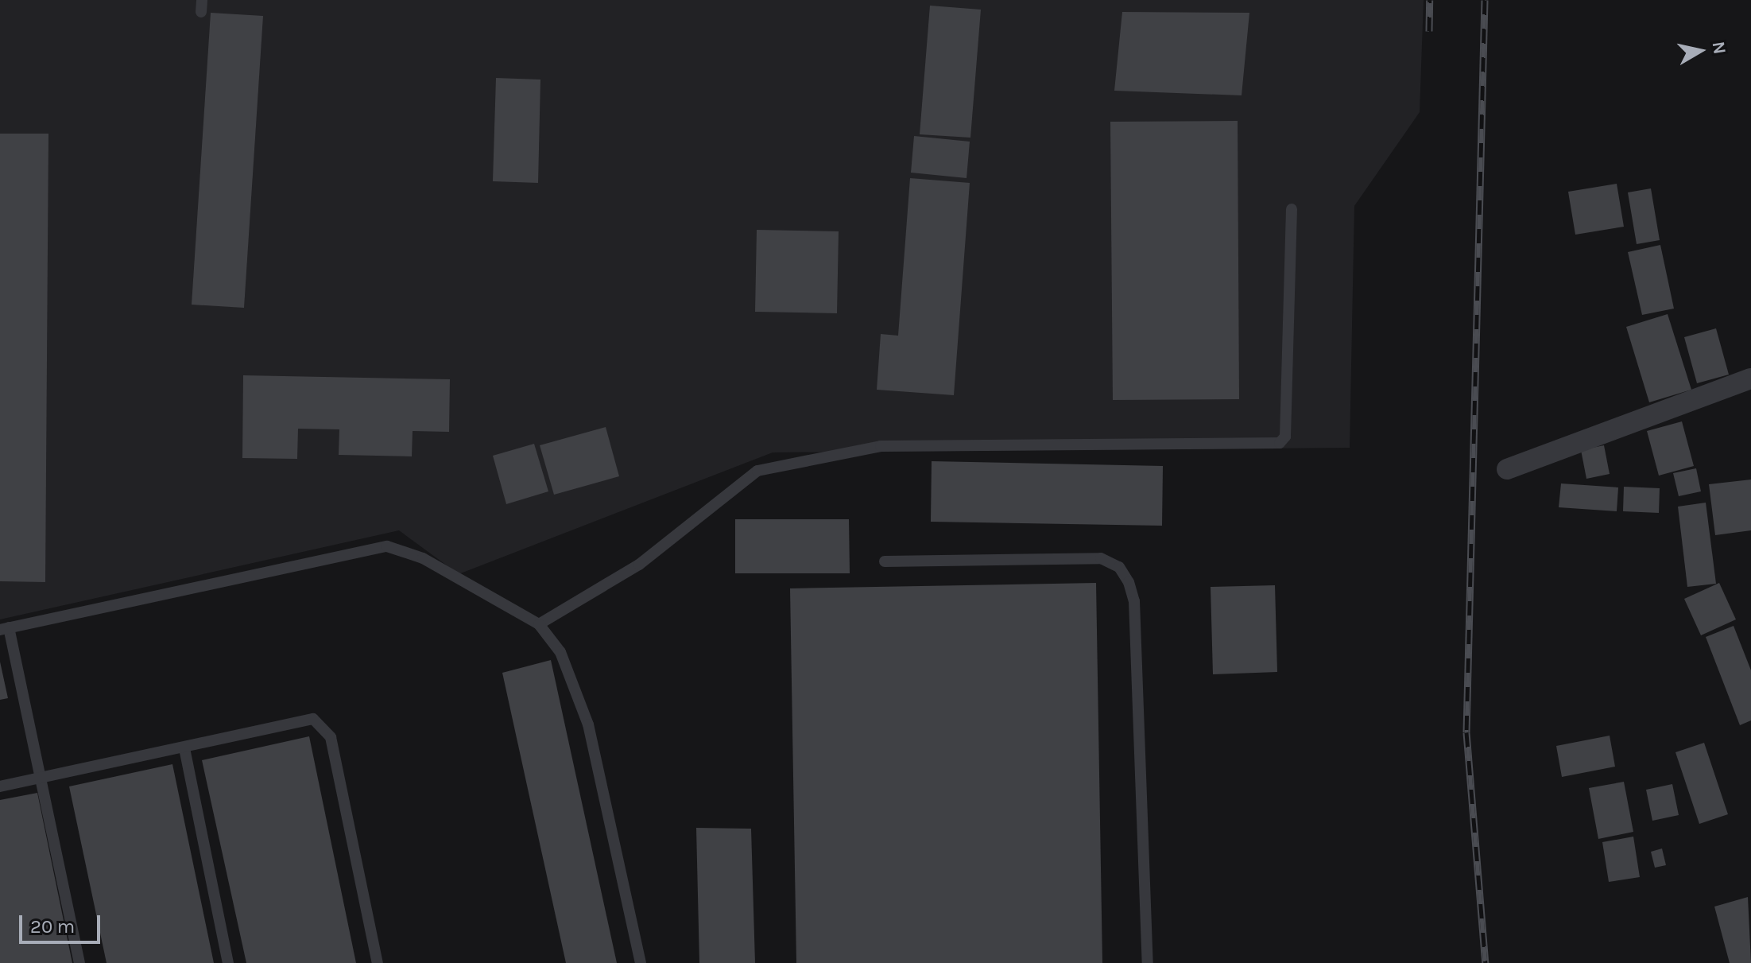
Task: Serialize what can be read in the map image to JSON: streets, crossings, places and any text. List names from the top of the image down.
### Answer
{
  "scale_bar": "20 m",
  "north": "right"
}
